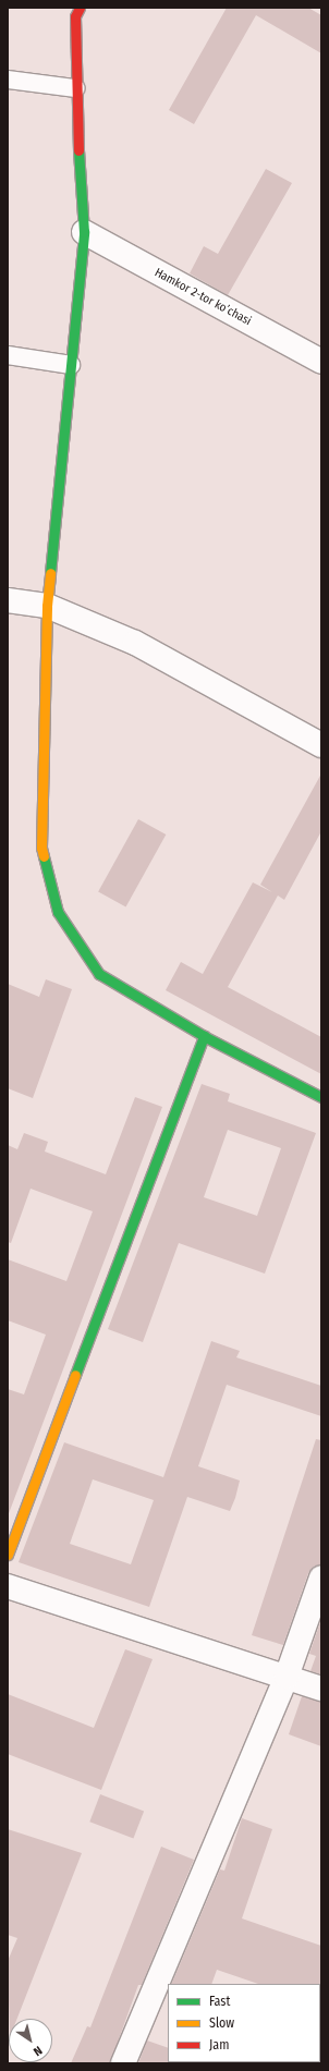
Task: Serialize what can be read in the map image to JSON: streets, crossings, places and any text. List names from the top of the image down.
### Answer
{
  "streets": {
    "street": ["Hamkor 2-tor koʼchasi"]
  },
  "legend": ["Fast", "Slow", "Jam"],
  "north": "bottom right"
}
